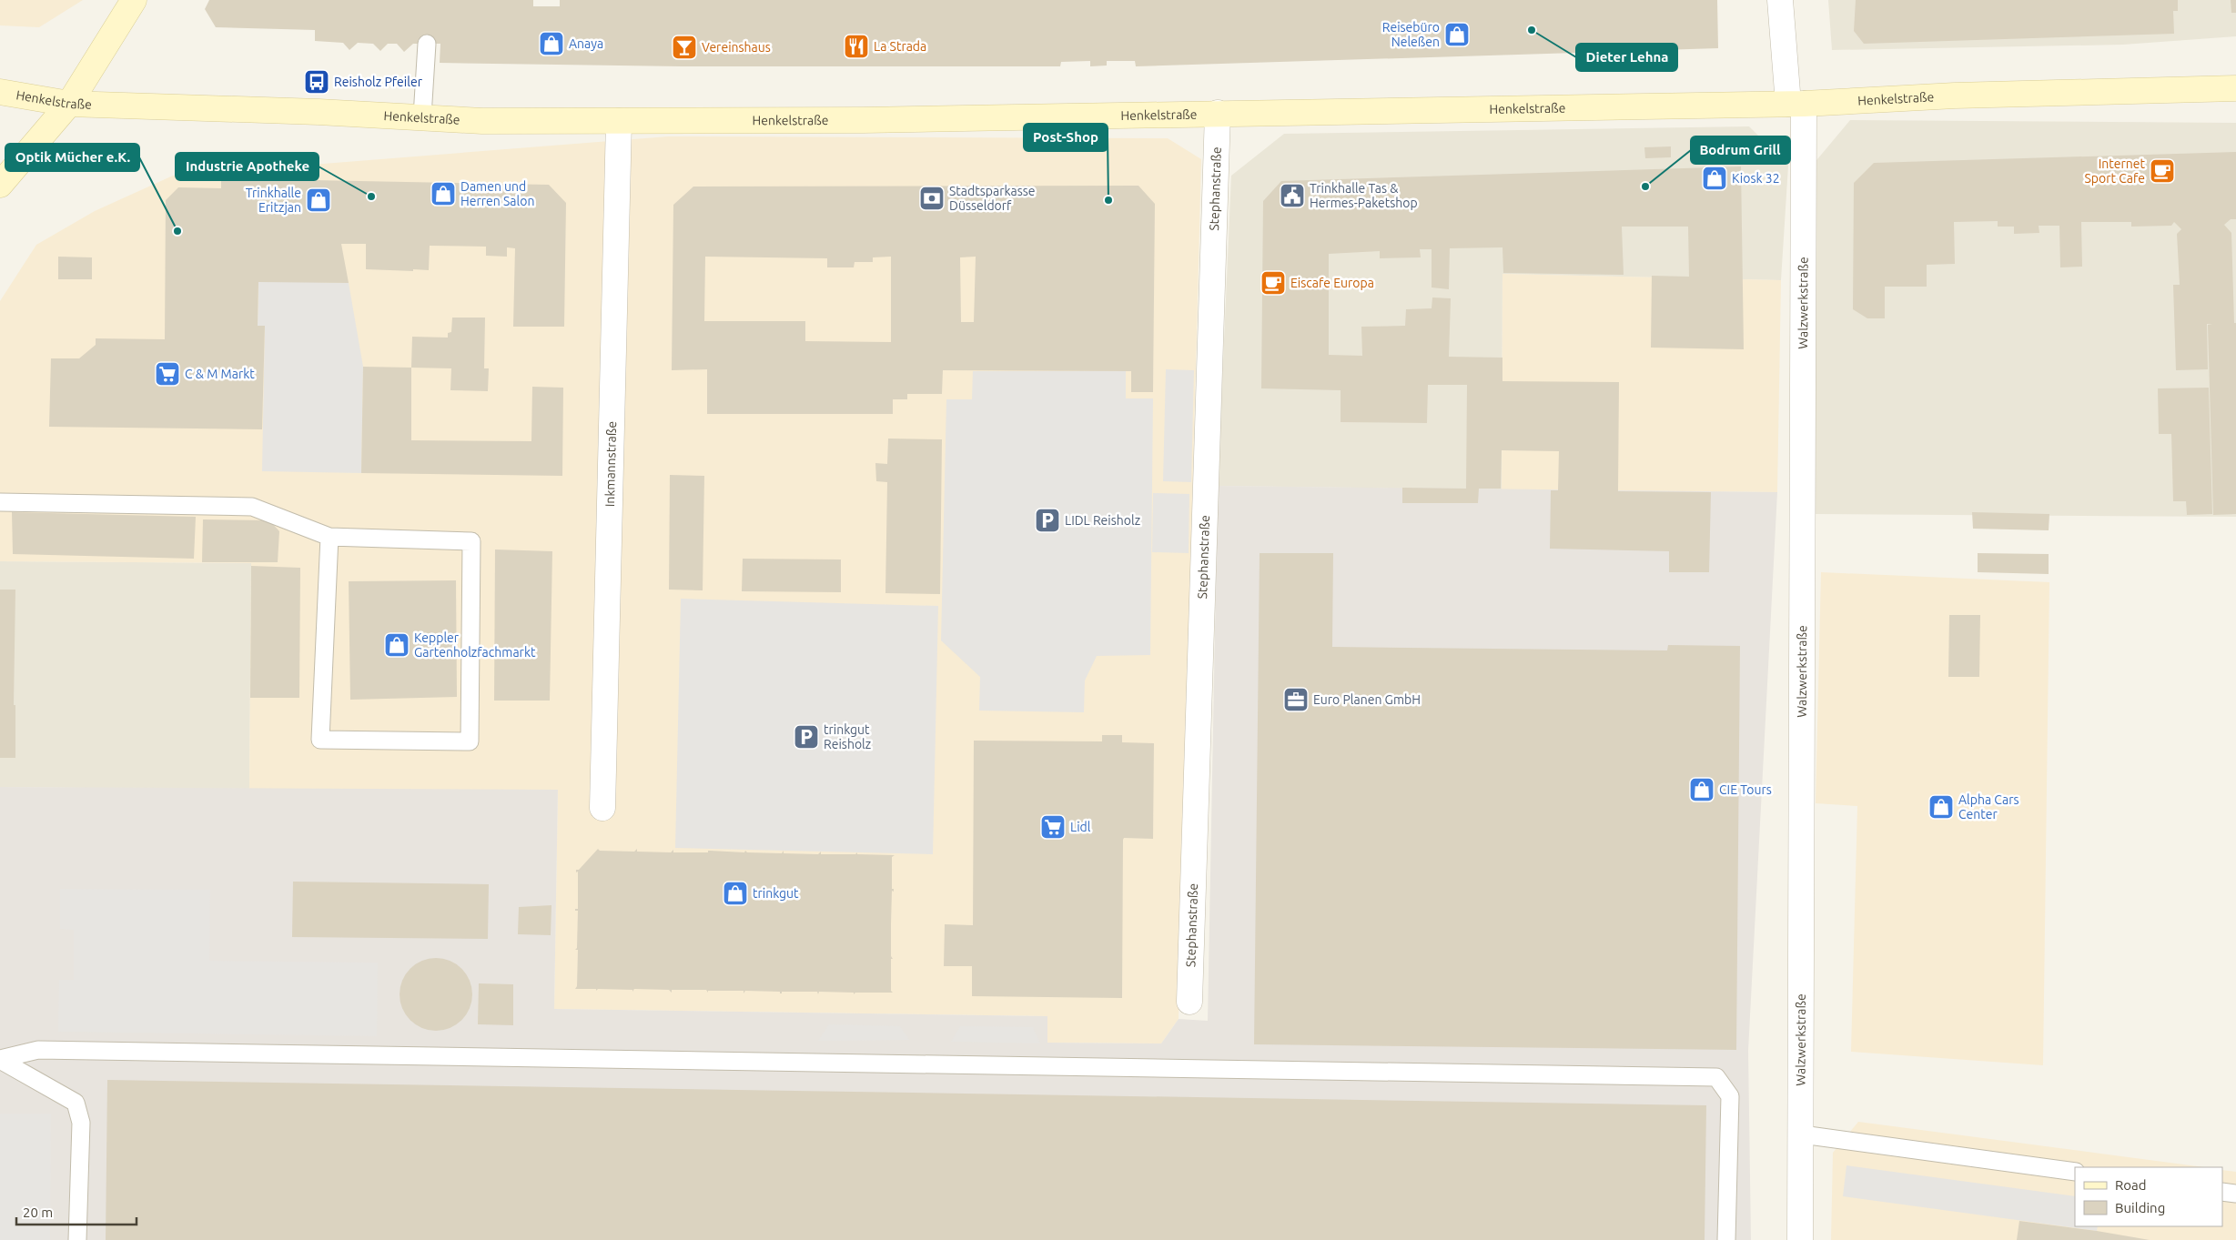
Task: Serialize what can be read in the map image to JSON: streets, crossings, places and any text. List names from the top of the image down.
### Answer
{
  "streets": {
    "street": [
      "Henkelstraße",
      "Stephanstraße",
      "Walzwerkstraße",
      "Inkmannstraße"
    ]
  },
  "crossings": [
    ["Henkelstraße", "Stephanstraße"],
    ["Henkelstraße", "Walzwerkstraße"],
    ["Henkelstraße", "Inkmannstraße"]
  ],
  "places": {
    "other": [
      "Dieter Lehna",
      "Bodrum Grill",
      "Industrie Apotheke",
      "Post-Shop",
      "Optik Mücher e.K."
    ],
    "shop": [
      "Reisebüro Neleßen",
      "Anaya",
      "Kiosk 32",
      "Damen und Herren Salon",
      "Trinkhalle Eritzjan",
      "Keppler Gartenholzfachmarkt",
      "CIE Tours",
      "Alpha Cars Center",
      "trinkgut"
    ],
    "restaurant": ["La Strada"],
    "bar": ["Vereinshaus"],
    "bus stop": ["Reisholz Pfeiler"],
    "cafe": ["Internet Sport Cafe", "Eiscafe Europa"],
    "public building": ["Trinkhalle Tas & Hermes-Paketshop"],
    "bank": ["Stadtsparkasse Düsseldorf"],
    "supermarket": ["C & M Markt", "Lidl"],
    "parking": ["LIDL Reisholz", "trinkgut Reisholz"],
    "office": ["Euro Planen GmbH"]
  },
  "legend": ["Road", "Building"],
  "scale_bar": "20 m"
}
